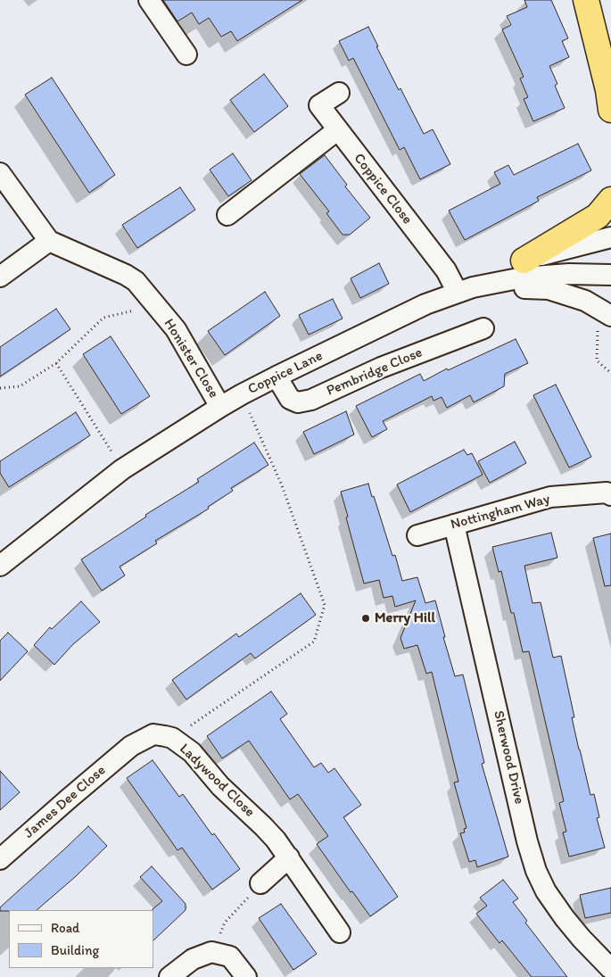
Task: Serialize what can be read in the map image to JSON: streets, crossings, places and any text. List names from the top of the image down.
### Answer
{
  "streets": {
    "street": [
      "Coppice Close",
      "Honister Close",
      "Pembridge Close",
      "Coppice Lane",
      "Nottingham Way",
      "Sherwood Drive",
      "Ladywood Close",
      "James Dee Close"
    ]
  },
  "crossings": [
    ["Coppice Close", "Coppice Lane"],
    ["Honister Close", "Coppice Lane"],
    ["Pembridge Close", "Coppice Lane"],
    ["Nottingham Way", "Sherwood Drive"],
    ["Ladywood Close", "James Dee Close"]
  ],
  "places": ["Merry Hill"],
  "legend": ["Road", "Building"]
}
